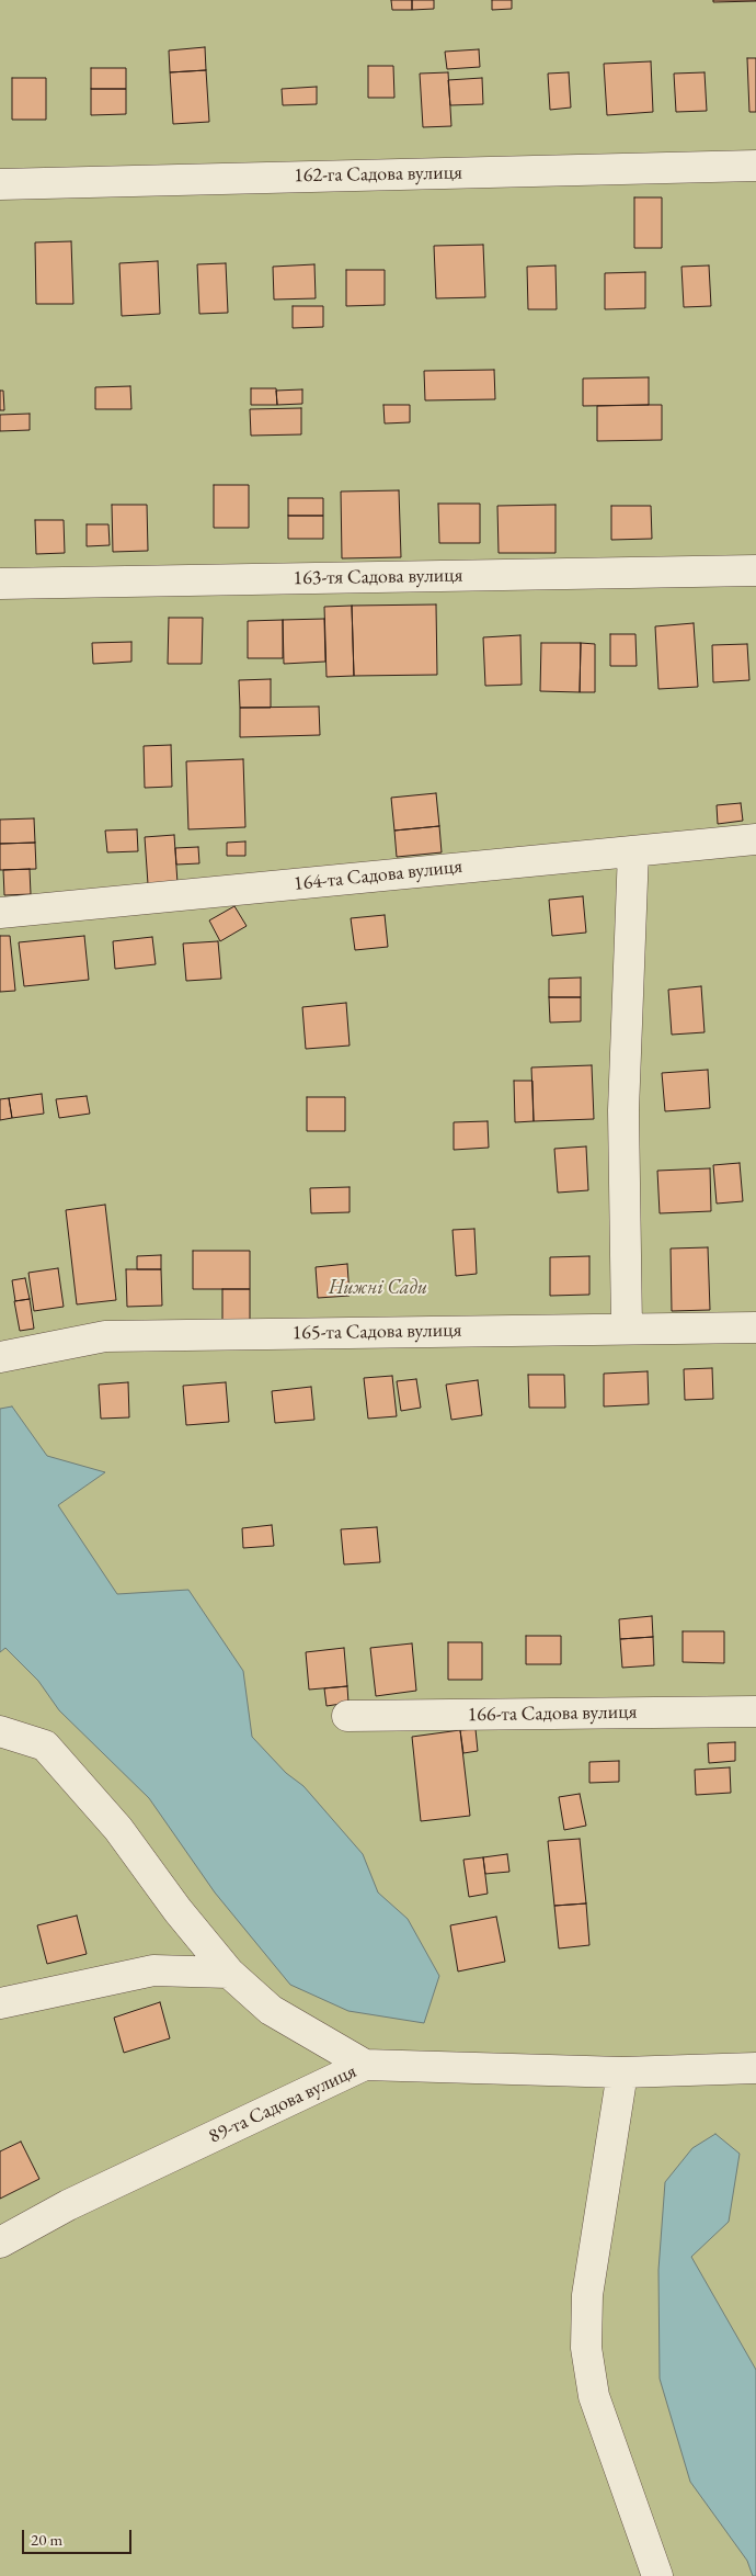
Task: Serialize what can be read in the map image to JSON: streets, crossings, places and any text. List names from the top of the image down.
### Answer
{
  "streets": {
    "street": [
      "162-га Садова вулиця",
      "163-тя Садова вулиця",
      "164-та Садова вулиця",
      "165-та Садова вулиця",
      "166-та Садова вулиця",
      "89-та Садова вулиця"
    ]
  },
  "parks": ["Нижні Сади"],
  "scale_bar": "20 m"
}
